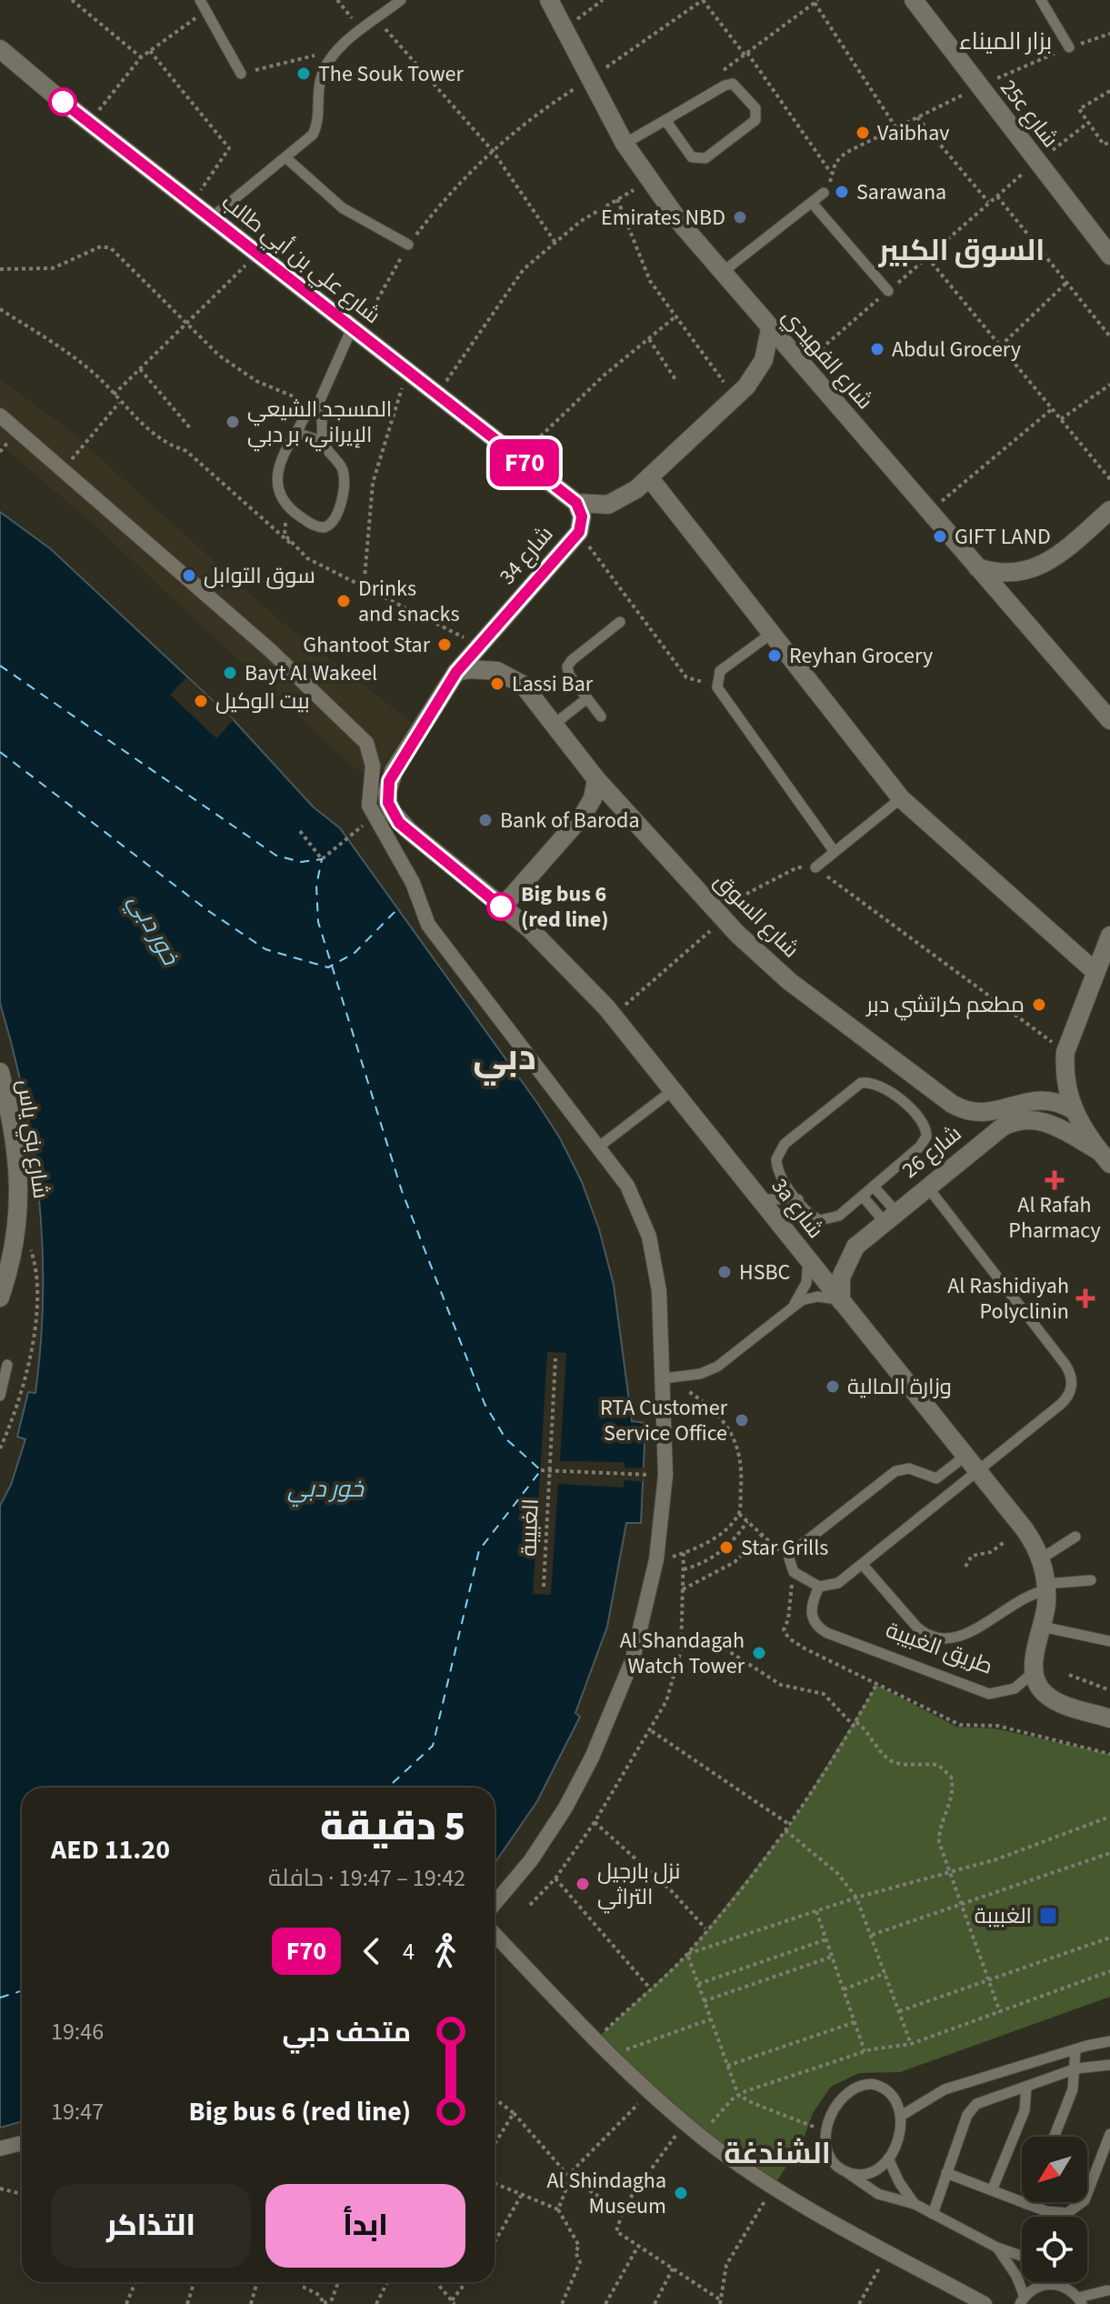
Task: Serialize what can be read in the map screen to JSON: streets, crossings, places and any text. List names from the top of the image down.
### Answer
{
  "streets": {
    "street": [
      "25c شارع",
      "شارع علي بن أبي طالب",
      "شارع الفهيدي",
      "شارع 34",
      "شارع السوق",
      "شارع بني ياس",
      "شارع 26",
      "3a شارع"
    ],
    "lane": ["طريق الغبيبة"],
    "path": ["الغبيبة"]
  },
  "crossings": [
    ["شارع علي بن أبي طالب", "شارع 34"],
    ["شارع 34", "شارع السوق"],
    ["شارع 34", "3a شارع"],
    ["شارع السوق", "3a شارع"],
    ["شارع 26", "3a شارع"],
    ["3a شارع", "طريق الغبيبة"]
  ],
  "districts": [
    "بزار الميناء",
    "السوق الكبير",
    "دبي",
    "الشندغة"
  ],
  "water": ["خور دبي"],
  "places": {
    "other": [
      "The Souk Tower",
      "Vaibhav",
      "Sarawana",
      "Emirates NBD",
      "Abdul Grocery",
      "المسجد الشيعي الإيراني، بر دبي",
      "GIFT LAND",
      "سوق التوابل",
      "Drinks and snacks",
      "Ghantoot Star",
      "Reyhan Grocery",
      "Bayt Al Wakeel",
      "Lassi Bar",
      "بيت الوكيل",
      "Bank of Baroda",
      "Big bus 6 (red line)",
      "مطعم كراتشي دبر",
      "HSBC",
      "وزارة المالية",
      "RTA Customer Service Office",
      "Star Grills",
      "Al Shandagah Watch Tower",
      "نزل بارجيل التراثي",
      "Al Shindagha Museum"
    ],
    "health": ["Al Rafah Pharmacy", "Al Rashidiyah Polyclinin"],
    "transit": ["الغبيبة"]
  },
  "lines": ["bus line F70"],
  "north": "bottom left",
  "page": {
    "on_map": "F70",
    "heading": ["5 دقيقة", "19:42 – 19:47 · حافلة", "AED 11.20"],
    "legs": ["4", "F70"],
    "list": [
      {
        "name": "متحف دبي",
        "value": "19:46"
      },
      {
        "name": "Big bus 6 (red line)",
        "value": "19:47"
      }
    ],
    "buttons": ["ابدأ", "التذاكر"]
  }
}
